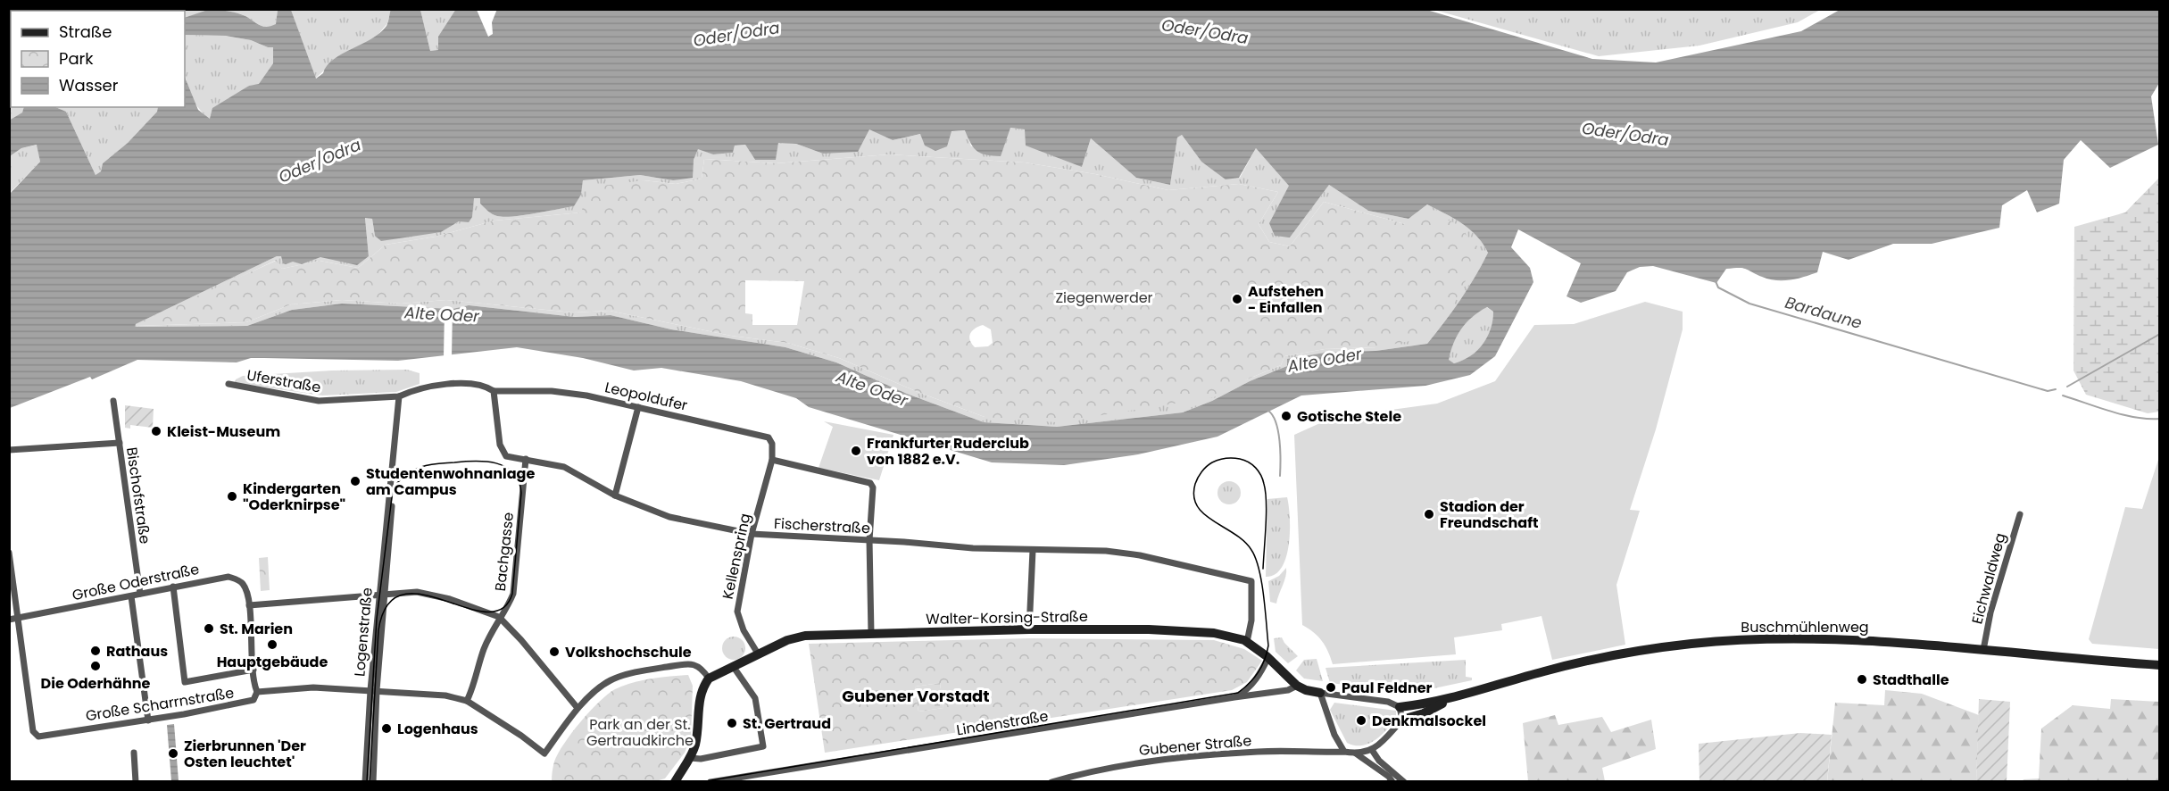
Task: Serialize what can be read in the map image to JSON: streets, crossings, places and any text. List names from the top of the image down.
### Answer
{
  "streets": {
    "street": [
      "Uferstraße",
      "Leopoldufer",
      "Bischofstraße",
      "Fischerstraße",
      "Bachgasse",
      "Kellenspring",
      "Eichwaldweg",
      "Große Oderstraße",
      "Walter-Korsing-Straße",
      "Buschmühlenweg",
      "Logenstraße",
      "Große Scharrnstraße",
      "Lindenstraße",
      "Gubener Straße"
    ]
  },
  "crossings": [
    ["Uferstraße", "Logenstraße"],
    ["Leopoldufer", "Fischerstraße"],
    ["Leopoldufer", "Kellenspring"],
    ["Bischofstraße", "Große Oderstraße"],
    ["Fischerstraße", "Bachgasse"],
    ["Fischerstraße", "Kellenspring"],
    ["Fischerstraße", "Walter-Korsing-Straße"],
    ["Bachgasse", "Große Scharrnstraße"],
    ["Kellenspring", "Walter-Korsing-Straße"],
    ["Eichwaldweg", "Buschmühlenweg"],
    ["Große Oderstraße", "Große Scharrnstraße"],
    ["Walter-Korsing-Straße", "Lindenstraße"],
    ["Logenstraße", "Große Scharrnstraße"]
  ],
  "districts": ["Gubener Vorstadt"],
  "water": ["Oder/Odra", "Bardaune", "Alte Oder"],
  "parks": ["Ziegenwerder", "Park an der St. Gertraudkirche"],
  "places": [
    "Aufstehen - Einfallen",
    "Gotische Stele",
    "Kleist-Museum",
    "Frankfurter Ruderclub von 1882 e.V.",
    "Studentenwohnanlage am Campus",
    "Kindergarten \"Oderknirpse\"",
    "Stadion der Freundschaft",
    "St. Marien",
    "Hauptgebäude",
    "Rathaus",
    "Volkshochschule",
    "Die Oderhähne",
    "Stadthalle",
    "Paul Feldner",
    "Denkmalsockel",
    "St. Gertraud",
    "Logenhaus",
    "Zierbrunnen 'Der Osten leuchtet'"
  ],
  "legend": ["Straße", "Park", "Wasser"]
}
